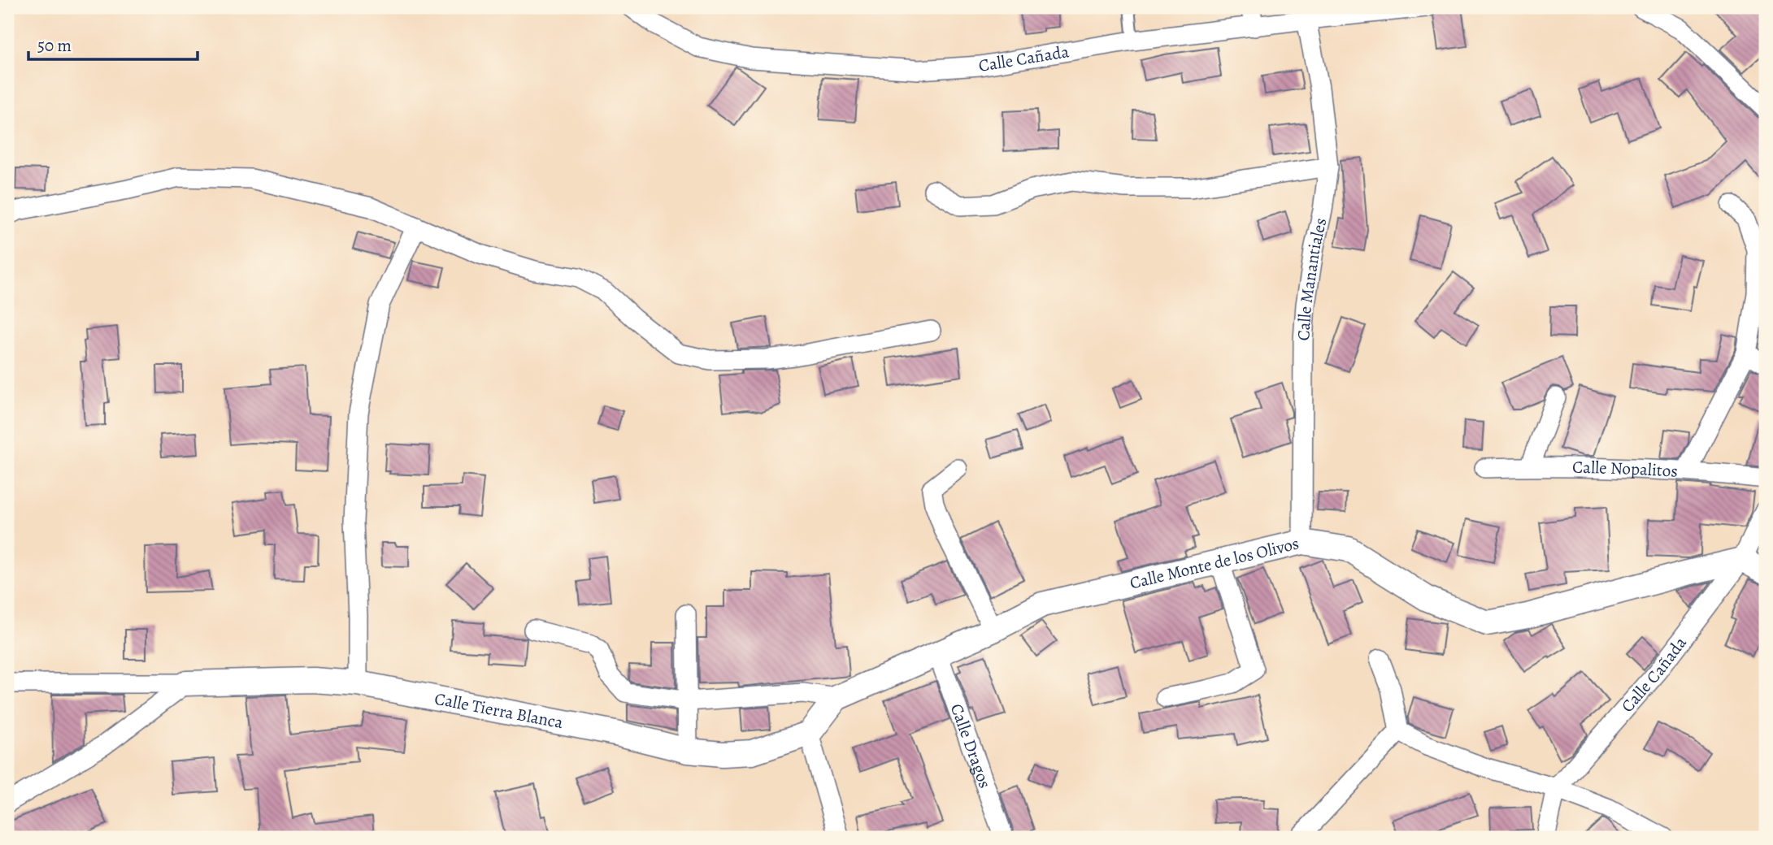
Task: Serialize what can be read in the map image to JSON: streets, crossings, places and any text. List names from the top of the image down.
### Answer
{
  "streets": {
    "street": [
      "Calle Cañada",
      "Calle Manantiales",
      "Calle Nopalitos",
      "Calle Monte de los Olivos",
      "Calle Tierra Blanca",
      "Calle Dragos"
    ]
  },
  "crossings": [
    ["Calle Cañada", "Calle Manantiales"],
    ["Calle Cañada", "Calle Monte de los Olivos"],
    ["Calle Manantiales", "Calle Monte de los Olivos"],
    ["Calle Monte de los Olivos", "Calle Tierra Blanca"],
    ["Calle Monte de los Olivos", "Calle Dragos"]
  ],
  "scale_bar": "50 m"
}
